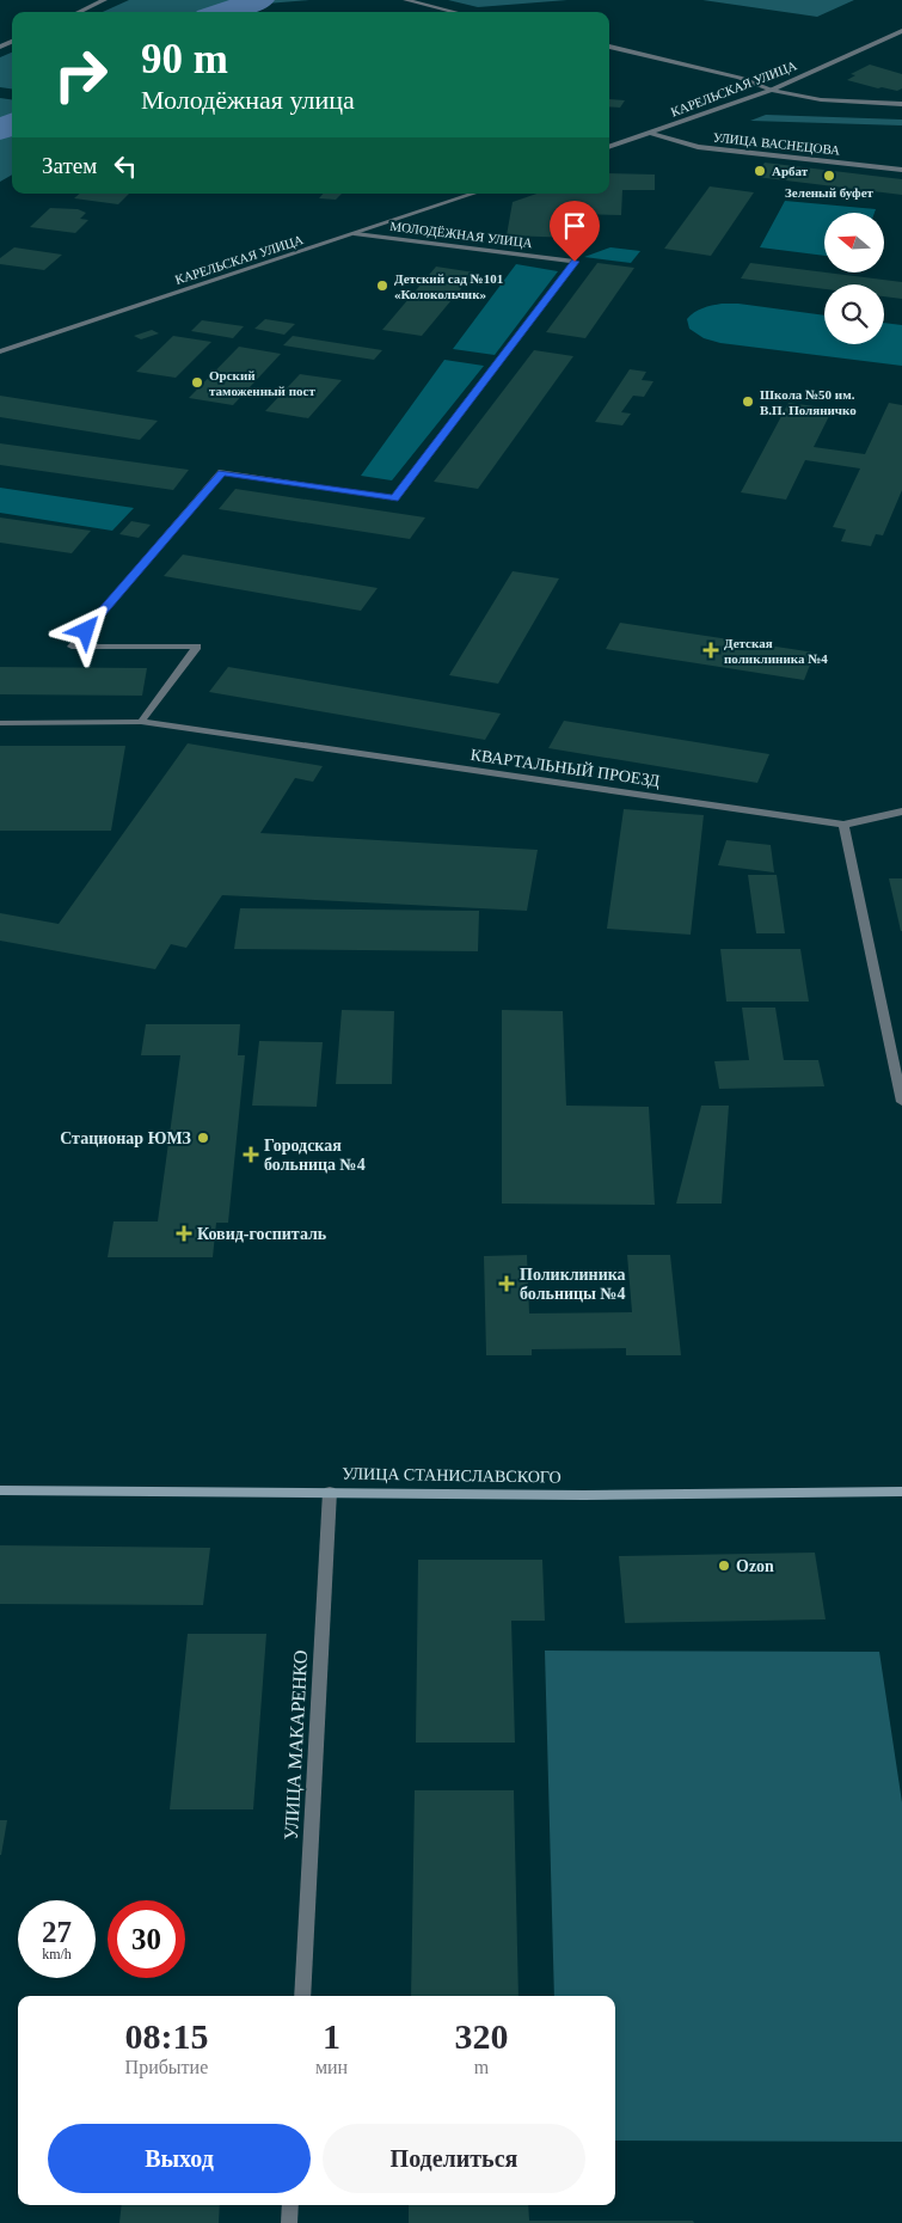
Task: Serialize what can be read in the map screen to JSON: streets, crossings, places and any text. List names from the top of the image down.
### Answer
{
  "streets": {
    "main road": ["УЛИЦА СТАНИСЛАВСКОГО"],
    "street": [
      "КАРЕЛЬСКАЯ УЛИЦА",
      "УЛИЦА ВАСНЕЦОВА",
      "МОЛОДЁЖНАЯ УЛИЦА",
      "КВАРТАЛЬНЫЙ ПРОЕЗД",
      "УЛИЦА МАКАРЕНКО"
    ]
  },
  "crossings": [
    ["КАРЕЛЬСКАЯ УЛИЦА", "УЛИЦА ВАСНЕЦОВА"],
    ["КАРЕЛЬСКАЯ УЛИЦА", "МОЛОДЁЖНАЯ УЛИЦА"],
    ["МОЛОДЁЖНАЯ УЛИЦА", "КВАРТАЛЬНЫЙ ПРОЕЗД"],
    ["УЛИЦА СТАНИСЛАВСКОГО", "УЛИЦА МАКАРЕНКО"]
  ],
  "places": {
    "other": [
      "Арбат",
      "Зеленый буфет",
      "Детский сад №101 «Колокольчик»",
      "Орский таможенный пост",
      "Школа №50 им. В.П. Поляничко",
      "Стационар ЮМЗ",
      "Ozon"
    ],
    "health": [
      "Детская поликлиника №4",
      "Городская больница №4",
      "Ковид-госпиталь",
      "Поликлиника больницы №4"
    ]
  },
  "north": "left",
  "page": {
    "turn": ["90 m", "Молодёжная улица"],
    "then": "Затем",
    "speed": "27 km/h",
    "limit": "30",
    "eta": [
      "08:15",
      "Прибытие",
      "1",
      "мин",
      "320",
      "m"
    ],
    "buttons": ["Выход", "Поделиться"]
  }
}
